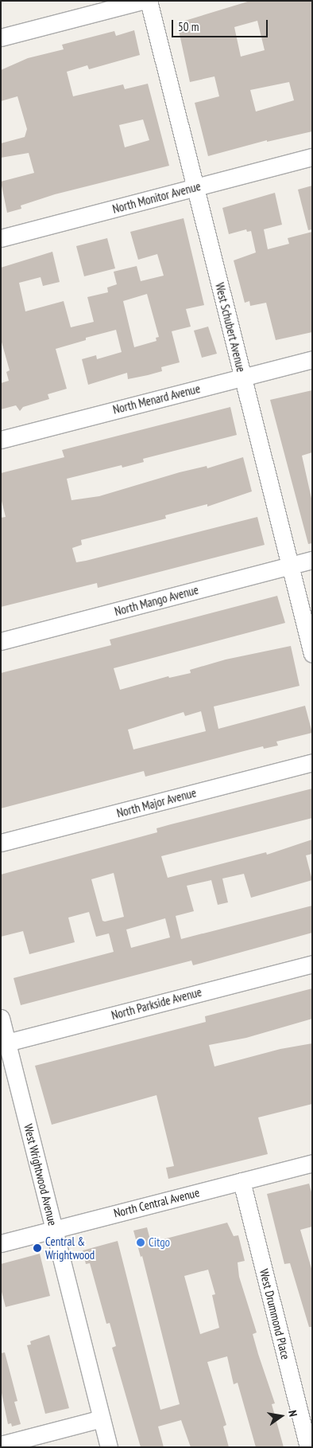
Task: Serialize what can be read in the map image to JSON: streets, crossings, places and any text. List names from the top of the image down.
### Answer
{
  "streets": {
    "street": [
      "North Monitor Avenue",
      "West Schubert Avenue",
      "North Menard Avenue",
      "North Mango Avenue",
      "North Major Avenue",
      "North Parkside Avenue",
      "West Wrightwood Avenue",
      "North Central Avenue",
      "West Drummond Place"
    ]
  },
  "crossings": [
    ["North Monitor Avenue", "West Schubert Avenue"],
    ["West Schubert Avenue", "North Menard Avenue"],
    ["West Schubert Avenue", "North Mango Avenue"],
    ["North Parkside Avenue", "West Wrightwood Avenue"],
    ["West Wrightwood Avenue", "North Central Avenue"],
    ["North Central Avenue", "West Drummond Place"]
  ],
  "places": ["Citgo", "Central & Wrightwood"],
  "scale_bar": "50 m",
  "north": "right"
}
